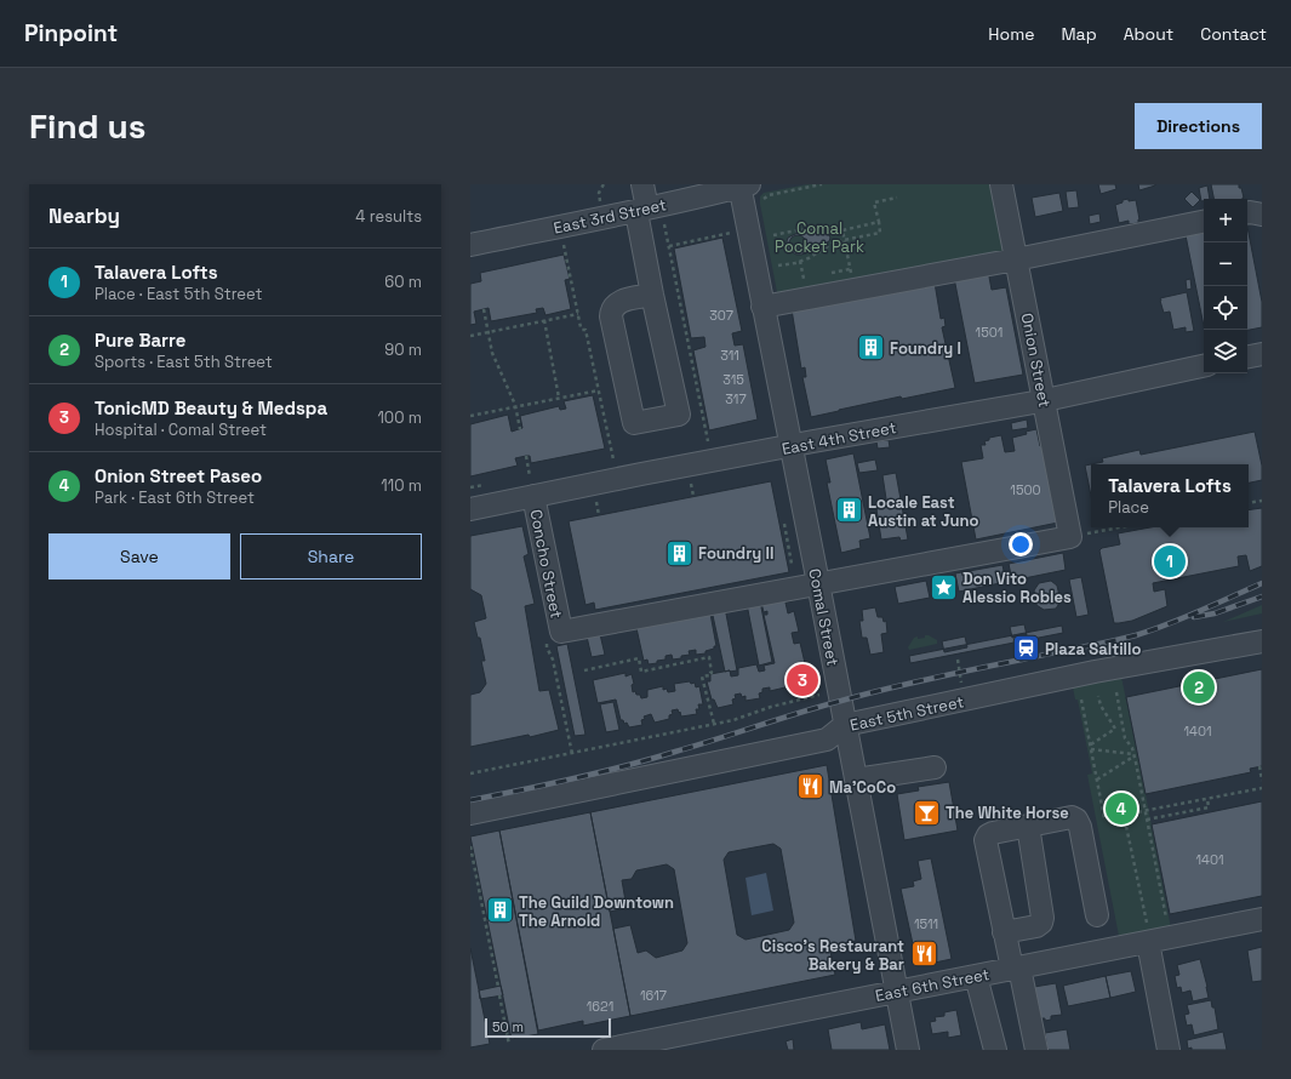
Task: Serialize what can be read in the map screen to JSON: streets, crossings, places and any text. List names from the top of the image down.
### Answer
{
  "streets": {
    "street": [
      "East 3rd Street",
      "Onion Street",
      "East 4th Street",
      "Concho Street",
      "Comal Street",
      "East 5th Street",
      "East 6th Street"
    ]
  },
  "crossings": [
    ["East 3rd Street", "Comal Street"],
    ["Onion Street", "East 4th Street"],
    ["East 4th Street", "Concho Street"],
    ["East 4th Street", "Comal Street"],
    ["Comal Street", "East 5th Street"],
    ["Comal Street", "East 6th Street"]
  ],
  "parks": ["Comal Pocket Park"],
  "places": {
    "building": [
      "Foundry I",
      "Locale East Austin at Juno",
      "Foundry II",
      "The Guild Downtown The Arnold"
    ],
    "place": ["Don Vito Alessio Robles"],
    "station": ["Plaza Saltillo"],
    "restaurant": ["Ma'CoCo", "Cisco's Restaurant Bakery & Bar"],
    "bar": ["The White Horse"]
  },
  "house_numbers": [
    "307",
    "1501",
    "311",
    "315",
    "317",
    "1500",
    "1401",
    "1401",
    "1511",
    "1617",
    "1621"
  ],
  "scale_bar": "50 m",
  "page": {
    "header": "Pinpoint",
    "nav": [
      "Home",
      "Map",
      "About",
      "Contact"
    ],
    "buttons": [
      "Directions",
      ["Save", "Share"]
    ],
    "title": "Find us",
    "heading": ["Nearby", "4 results"],
    "map_buttons": ["+", "−"],
    "list": [
      {
        "mark": "1",
        "name": "Talavera Lofts",
        "note": "Place · East 5th Street",
        "value": "60 m"
      },
      {
        "mark": "2",
        "name": "Pure Barre",
        "note": "Sports · East 5th Street",
        "value": "90 m"
      },
      {
        "mark": "3",
        "name": "TonicMD Beauty & Medspa",
        "note": "Hospital · Comal Street",
        "value": "100 m"
      },
      {
        "mark": "4",
        "name": "Onion Street Paseo",
        "note": "Park · East 6th Street",
        "value": "110 m"
      }
    ],
    "popup": ["Talavera Lofts", "Place"],
    "pins": [
      "1",
      "3",
      "2",
      "4"
    ],
    "scale": "50 m"
  }
}
